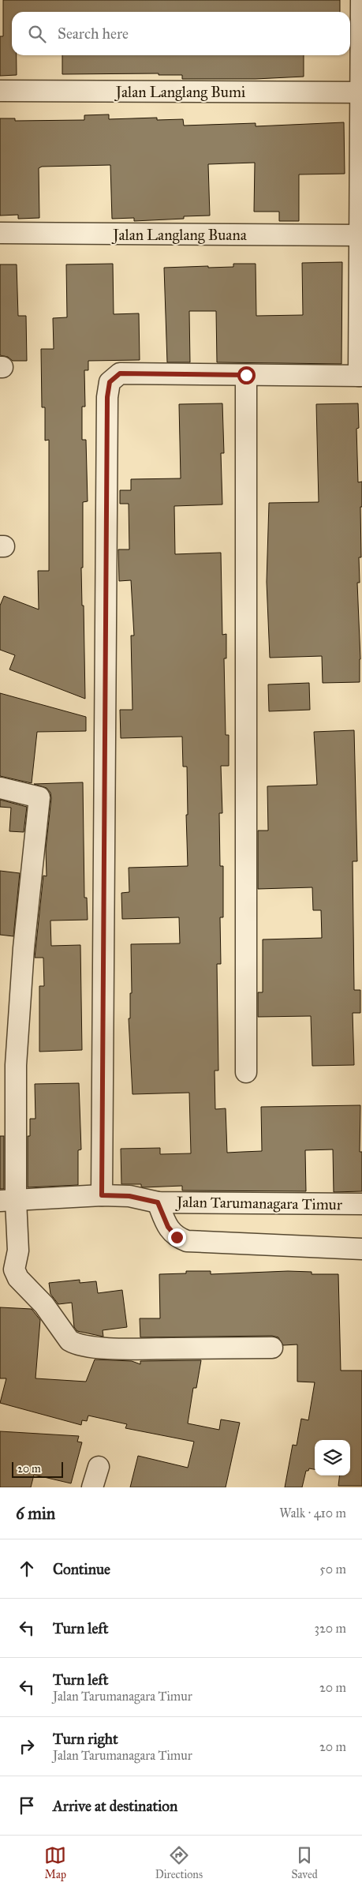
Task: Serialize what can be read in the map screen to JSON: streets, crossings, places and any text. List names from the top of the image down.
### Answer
{
  "streets": {
    "street": ["Jalan Langlang Bumi", "Jalan Langlang Buana", "Jalan Tarumanagara Timur"]
  },
  "scale_bar": "20 m",
  "page": {
    "search": "Search here",
    "scale": "20 m",
    "heading": ["6 min", "Walk · 410 m"],
    "list": [
      ["Continue", "50 m"],
      ["Turn left", "320 m"],
      ["Turn left", "Jalan Tarumanagara Timur", "20 m"],
      ["Turn right", "Jalan Tarumanagara Timur", "20 m"],
      "Arrive at destination"
    ],
    "nav": ["Map", "Directions", "Saved"]
  }
}
